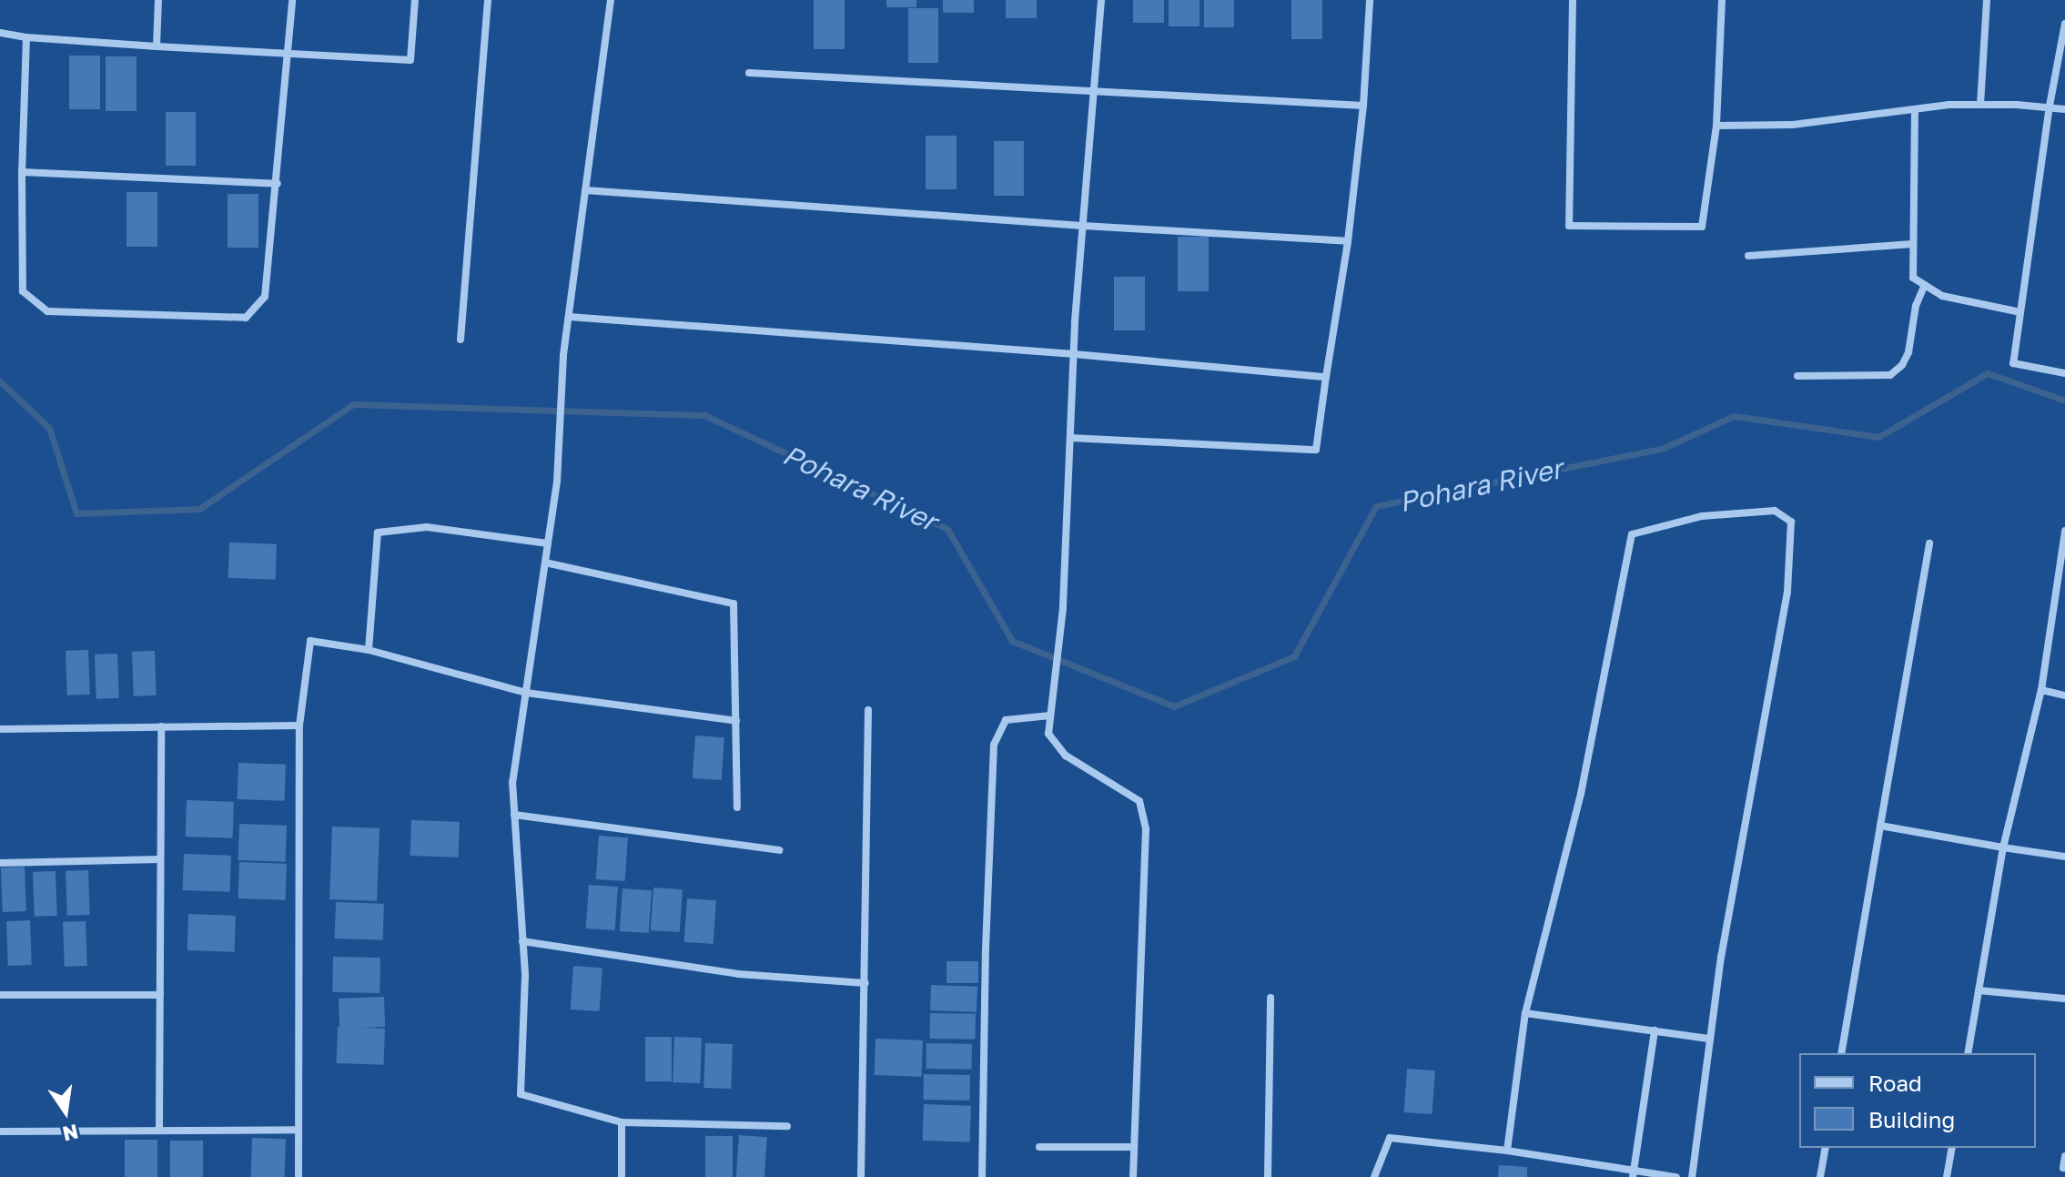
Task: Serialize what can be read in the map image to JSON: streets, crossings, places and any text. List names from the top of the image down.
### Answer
{
  "water": ["Pohara River"],
  "legend": ["Road", "Building"],
  "north": "bottom"
}
